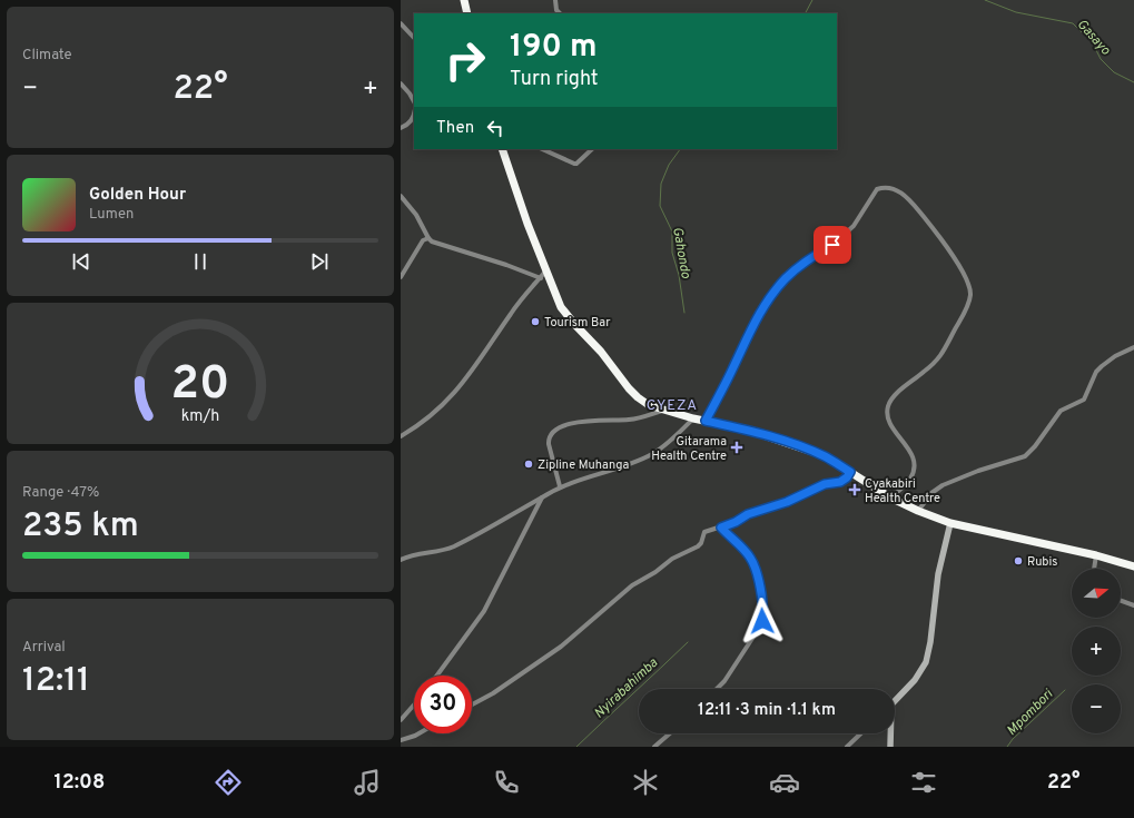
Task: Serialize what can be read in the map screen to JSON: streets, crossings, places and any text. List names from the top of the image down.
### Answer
{
  "districts": ["CYEZA"],
  "water": [
    "Gasayo",
    "Gahondo",
    "Nyirabahimba",
    "Mpombori"
  ],
  "places": {
    "other": ["Tourism Bar", "Zipline Muhanga", "Rubis"],
    "health": ["Gitarama Health Centre", "Cyakabiri Health Centre"]
  },
  "north": "right",
  "page": {
    "tile": [
      "Climate",
      ["Range · 47%", "235 km"],
      ["Arrival", "12:11"]
    ],
    "turn": ["190 m", "Turn right"],
    "heat": ["−", "22°", "+"],
    "then": "Then",
    "song": ["Golden Hour", "Lumen"],
    "map_buttons": ["+", "−"],
    "limit": "30",
    "trip": "12:11 · 3 min · 1.1 km",
    "tabs": ["12:08", "22°"],
    "gauge": ["20", "km/h"]
  }
}
